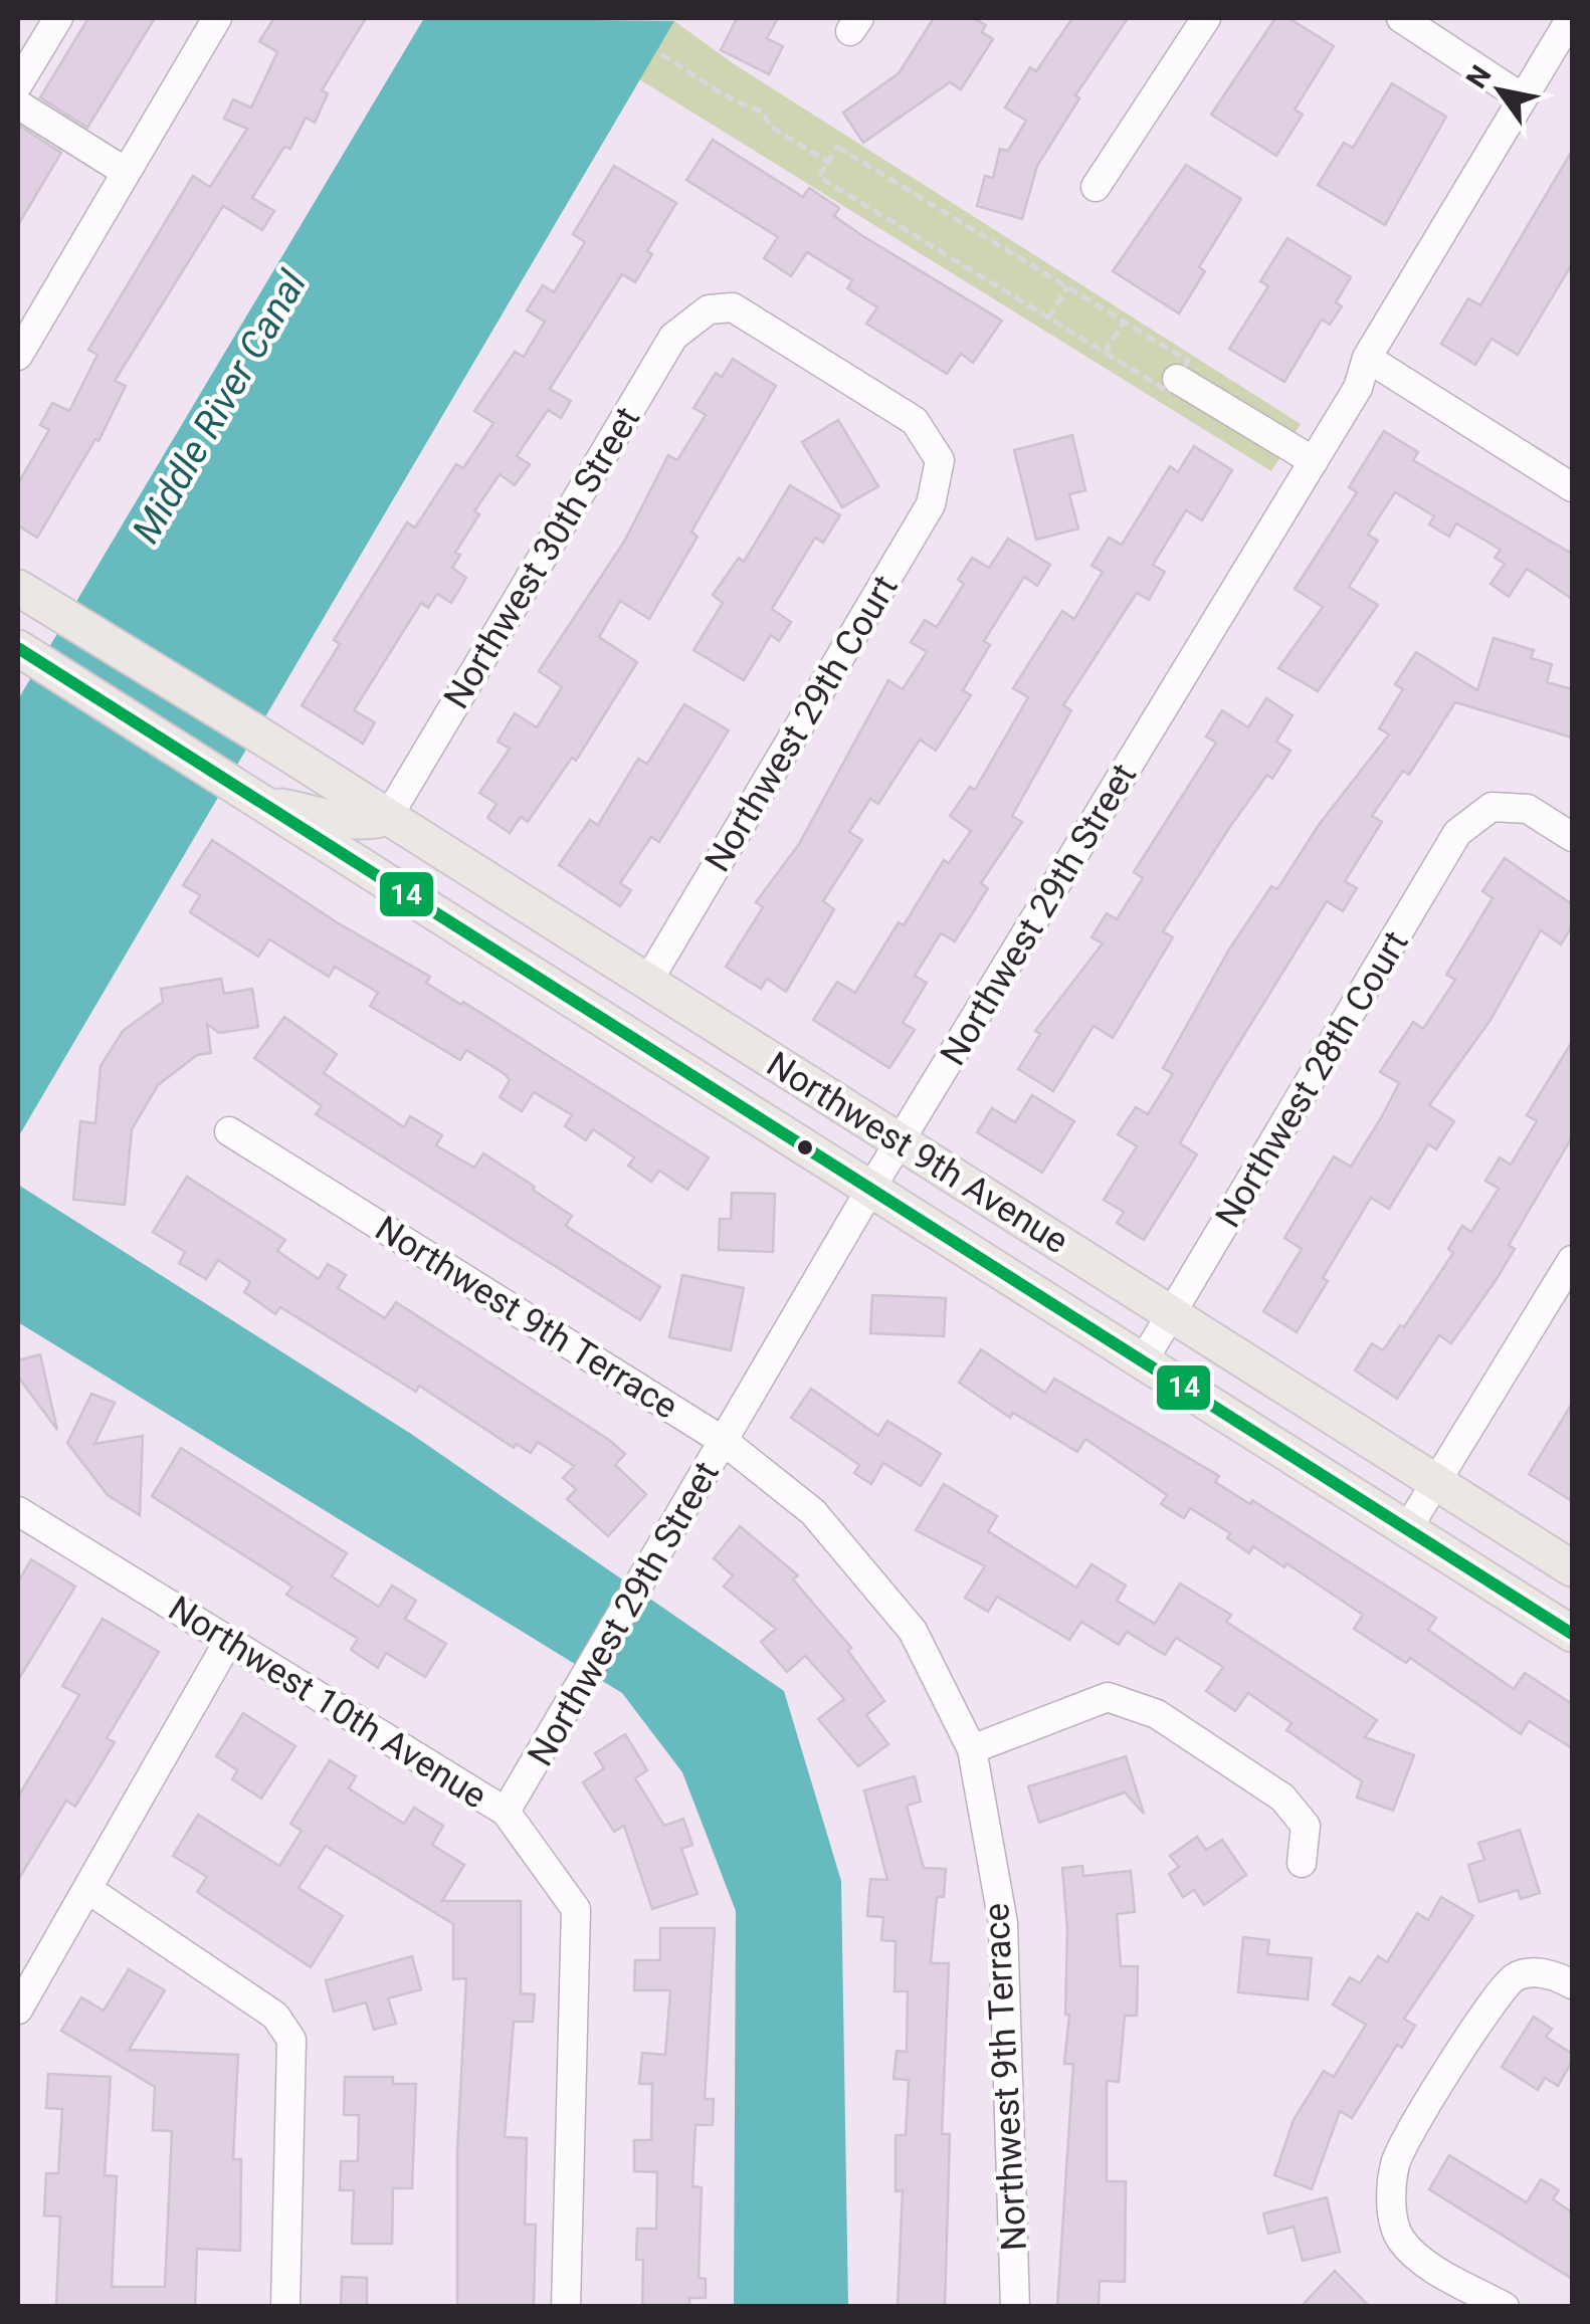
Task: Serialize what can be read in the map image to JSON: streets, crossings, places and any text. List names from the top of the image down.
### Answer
{
  "streets": {
    "main road": ["Northwest 9th Avenue"],
    "street": [
      "Northwest 30th Street",
      "Northwest 29th Court",
      "Northwest 29th Street",
      "Northwest 28th Court",
      "Northwest 9th Terrace",
      "Northwest 10th Avenue"
    ]
  },
  "crossings": [
    ["Northwest 30th Street", "Northwest 29th Court"],
    ["Northwest 30th Street", "Northwest 9th Avenue"],
    ["Northwest 29th Court", "Northwest 9th Avenue"],
    ["Northwest 29th Street", "Northwest 9th Avenue"],
    ["Northwest 29th Street", "Northwest 9th Terrace"],
    ["Northwest 29th Street", "Northwest 10th Avenue"],
    ["Northwest 28th Court", "Northwest 9th Avenue"]
  ],
  "water": ["Middle River Canal"],
  "lines": ["transit line 14"],
  "north": "top left"
}
